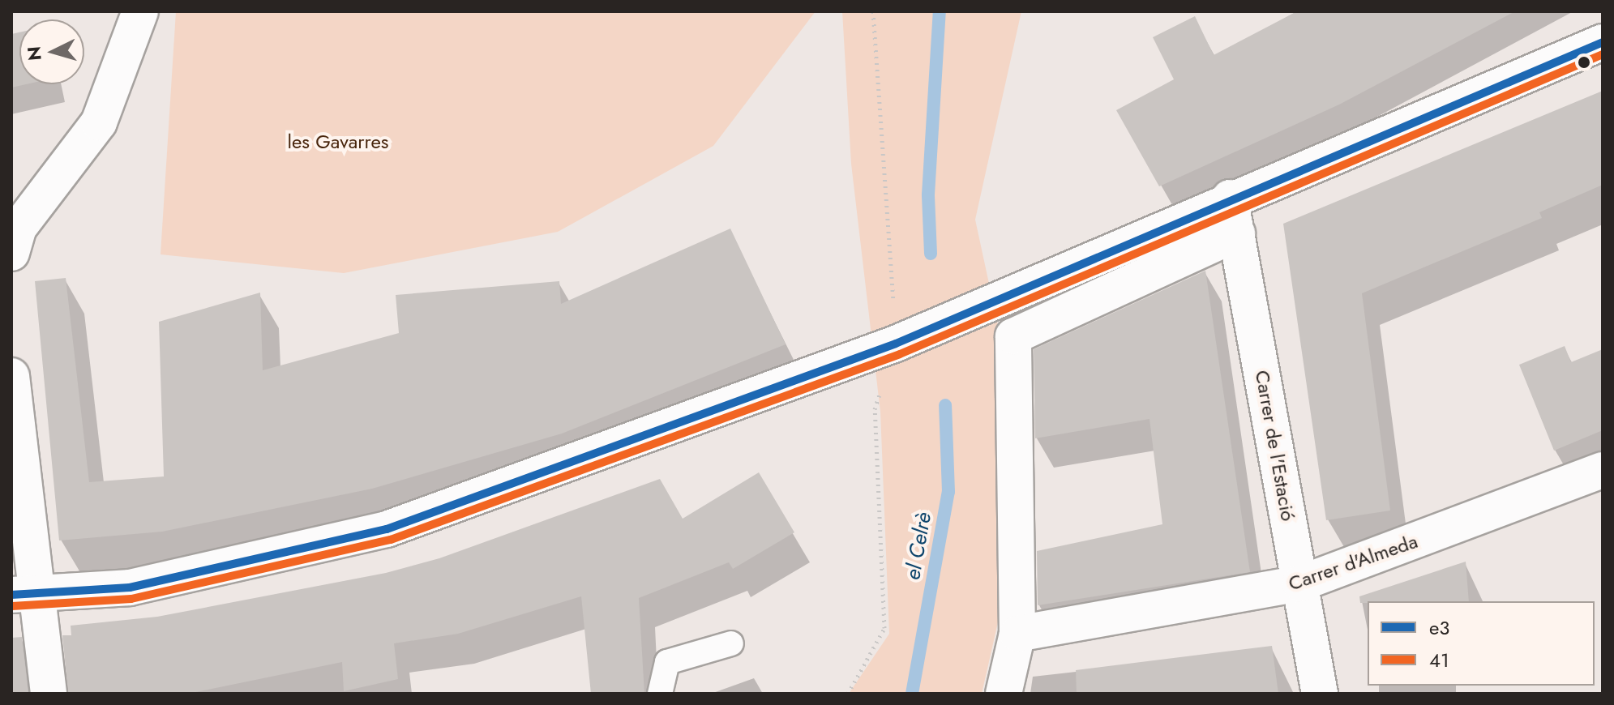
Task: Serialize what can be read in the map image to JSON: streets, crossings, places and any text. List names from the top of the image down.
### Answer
{
  "streets": {
    "street": ["Carrer de l'Estació", "Carrer d'Almeda"]
  },
  "crossings": [
    ["Carrer de l'Estació", "Carrer d'Almeda"]
  ],
  "water": ["el Celrè"],
  "parks": ["les Gavarres"],
  "lines": ["transit line e3", "transit line 41"],
  "legend": ["e3", "41"],
  "north": "left"
}
